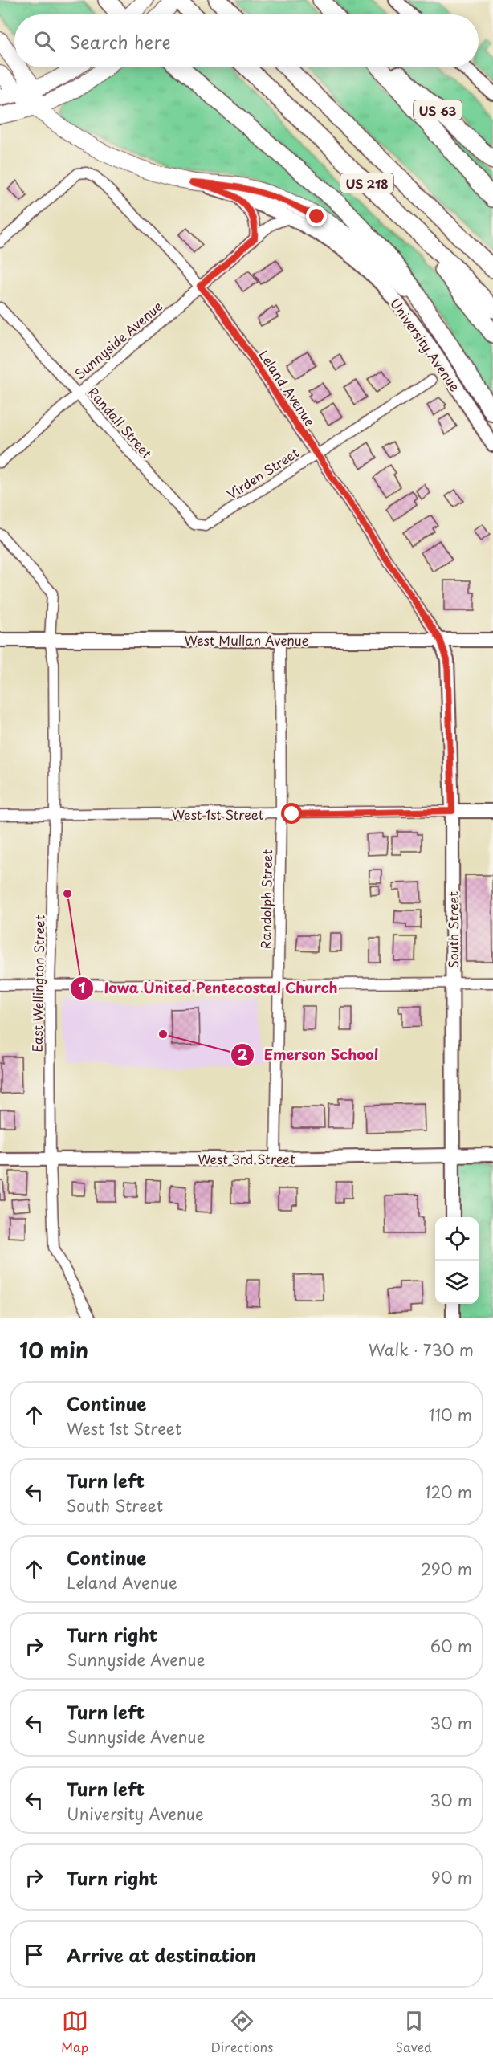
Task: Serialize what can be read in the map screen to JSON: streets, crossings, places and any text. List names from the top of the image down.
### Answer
{
  "streets": {
    "highway": ["US 63", "US 218"],
    "main road": ["University Avenue"],
    "street": [
      "Sunnyside Avenue",
      "Leland Avenue",
      "Randall Street",
      "Virden Street",
      "West Mullan Avenue",
      "West 1st Street",
      "Randolph Street",
      "South Street",
      "East Wellington Street",
      "West 3rd Street"
    ]
  },
  "crossings": [
    ["Sunnyside Avenue", "University Avenue"],
    ["Sunnyside Avenue", "Leland Avenue"],
    ["Sunnyside Avenue", "Randall Street"],
    ["Leland Avenue", "Virden Street"],
    ["Leland Avenue", "West Mullan Avenue"],
    ["Leland Avenue", "South Street"],
    ["Randall Street", "Virden Street"],
    ["West Mullan Avenue", "Randolph Street"],
    ["West Mullan Avenue", "South Street"],
    ["West Mullan Avenue", "East Wellington Street"],
    ["West 1st Street", "Randolph Street"],
    ["West 1st Street", "South Street"],
    ["West 1st Street", "East Wellington Street"],
    ["Randolph Street", "West 3rd Street"],
    ["South Street", "West 3rd Street"],
    ["East Wellington Street", "West 3rd Street"]
  ],
  "places": ["Iowa United Pentecostal Church", "Emerson School"],
  "page": {
    "search": "Search here",
    "heading": ["10 min", "Walk · 730 m"],
    "list": [
      ["Continue", "West 1st Street", "110 m"],
      ["Turn left", "South Street", "120 m"],
      ["Continue", "Leland Avenue", "290 m"],
      ["Turn right", "Sunnyside Avenue", "60 m"],
      ["Turn left", "Sunnyside Avenue", "30 m"],
      ["Turn left", "University Avenue", "30 m"],
      ["Turn right", "90 m"],
      "Arrive at destination"
    ],
    "nav": ["Map", "Directions", "Saved"]
  }
}
